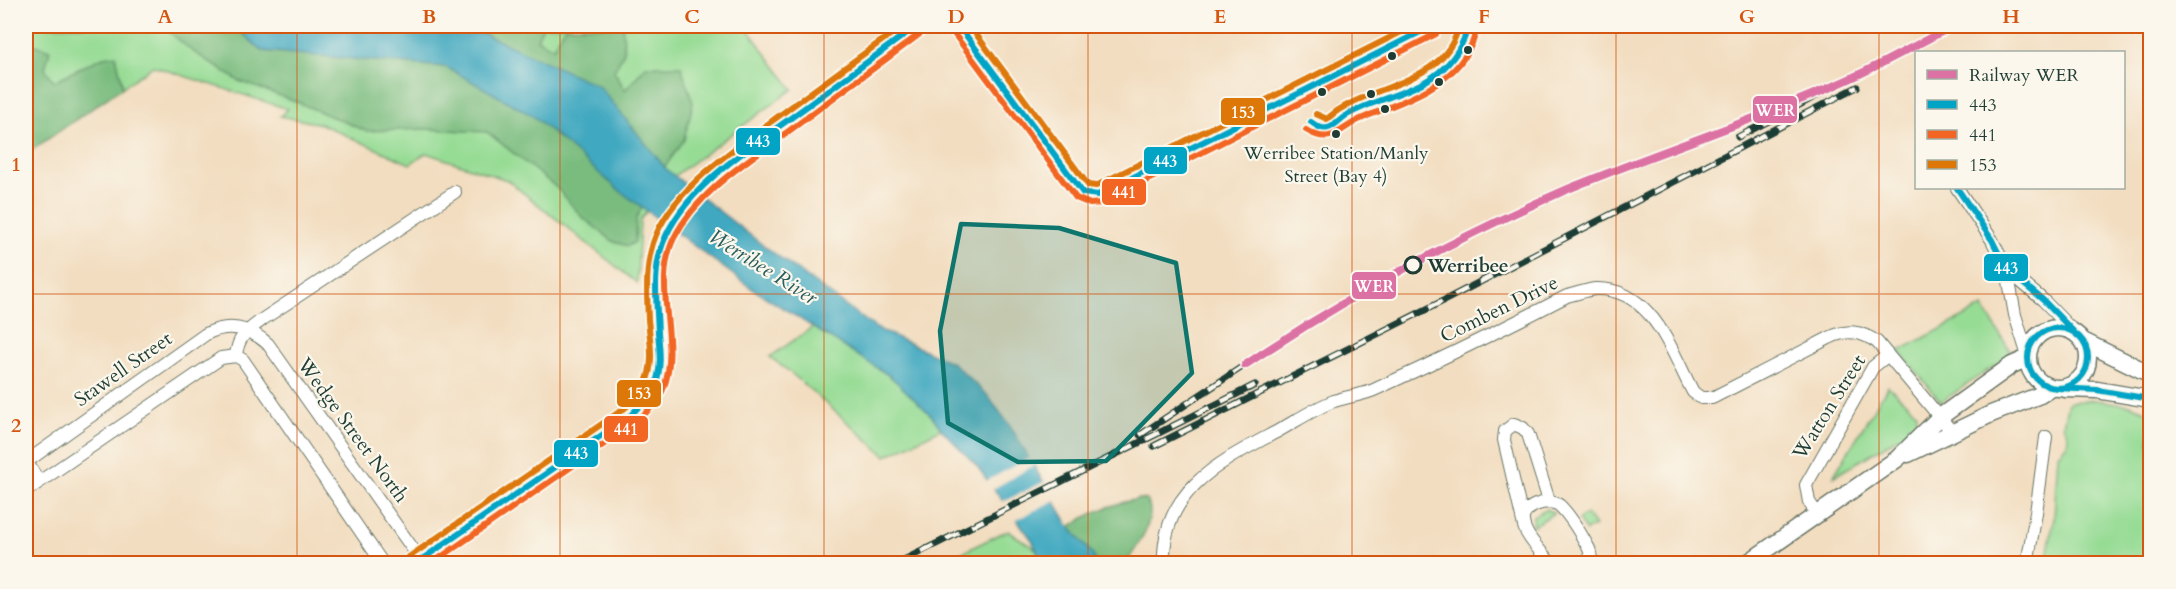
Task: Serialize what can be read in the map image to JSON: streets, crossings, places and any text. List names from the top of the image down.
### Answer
{
  "streets": {
    "street": [
      "Comben Drive",
      "Stawell Street",
      "Watton Street",
      "Wedge Street North"
    ]
  },
  "crossings": [
    ["Comben Drive", "Watton Street"],
    ["Stawell Street", "Wedge Street North"]
  ],
  "water": ["Werribee River"],
  "places": ["Werribee Station/Manly Street (Bay 4)", "Werribee"],
  "lines": [
    "rail line WER",
    "transit line 443",
    "transit line 153",
    "transit line 441"
  ],
  "legend": [
    "Railway WER",
    "443",
    "441",
    "153"
  ],
  "grid": {
    "columns": [
      "A",
      "B",
      "C",
      "D",
      "E",
      "F",
      "G",
      "H"
    ],
    "rows": ["1", "2"]
  }
}
